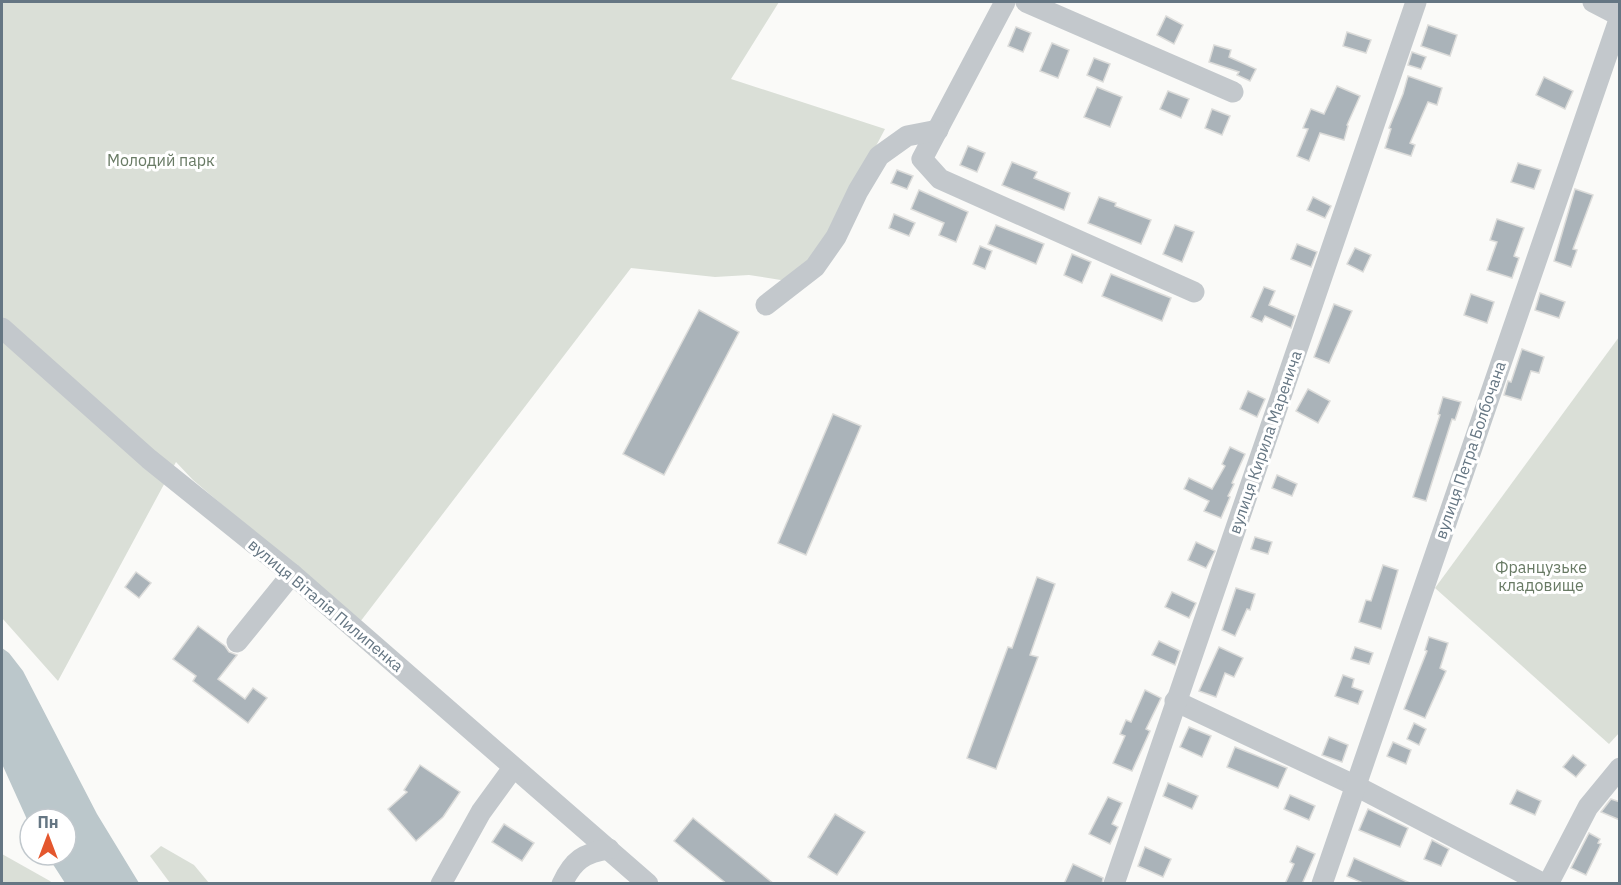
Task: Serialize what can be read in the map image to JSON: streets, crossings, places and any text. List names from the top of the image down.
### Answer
{
  "streets": {
    "street": ["вулиця Кирила Маренича", "вулиця Петра Болбочана", "вулиця Віталія Пилипенка"]
  },
  "parks": ["Молодий парк", "Французьке кладовище"],
  "north": "top"
}
